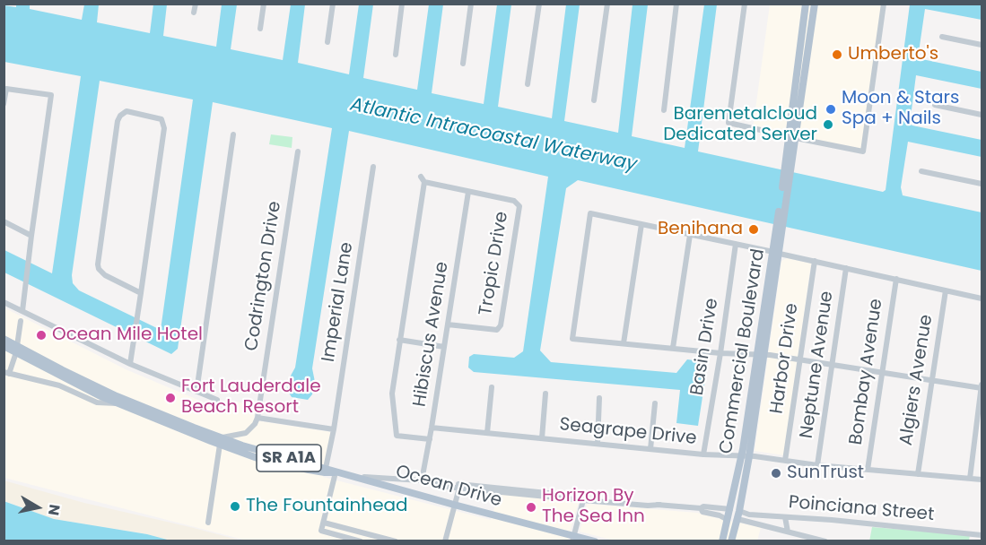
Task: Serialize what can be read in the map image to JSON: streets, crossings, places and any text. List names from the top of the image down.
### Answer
{
  "streets": {
    "main road": ["Commercial Boulevard", "SR A1A", "Ocean Drive"],
    "street": [
      "Tropic Drive",
      "Codrington Drive",
      "Imperial Lane",
      "Hibiscus Avenue",
      "Basin Drive",
      "Harbor Drive",
      "Neptune Avenue",
      "Bombay Avenue",
      "Algiers Avenue",
      "Seagrape Drive",
      "Poinciana Street"
    ]
  },
  "crossings": [
    ["Tropic Drive", "Hibiscus Avenue"],
    ["Imperial Lane", "SR A1A"],
    ["Hibiscus Avenue", "Seagrape Drive"],
    ["Basin Drive", "Seagrape Drive"],
    ["Commercial Boulevard", "Seagrape Drive"],
    ["Commercial Boulevard", "Poinciana Street"],
    ["Harbor Drive", "Seagrape Drive"],
    ["Neptune Avenue", "Seagrape Drive"],
    ["Bombay Avenue", "Seagrape Drive"],
    ["Algiers Avenue", "Seagrape Drive"],
    ["SR A1A", "Ocean Drive"]
  ],
  "water": ["Atlantic Intracoastal Waterway"],
  "places": [
    "Umberto's",
    "Moon & Stars Spa + Nails",
    "Baremetalcloud Dedicated Server",
    "Benihana",
    "Ocean Mile Hotel",
    "Fort Lauderdale Beach Resort",
    "SunTrust",
    "The Fountainhead",
    "Horizon By The Sea Inn"
  ],
  "north": "right"
}
